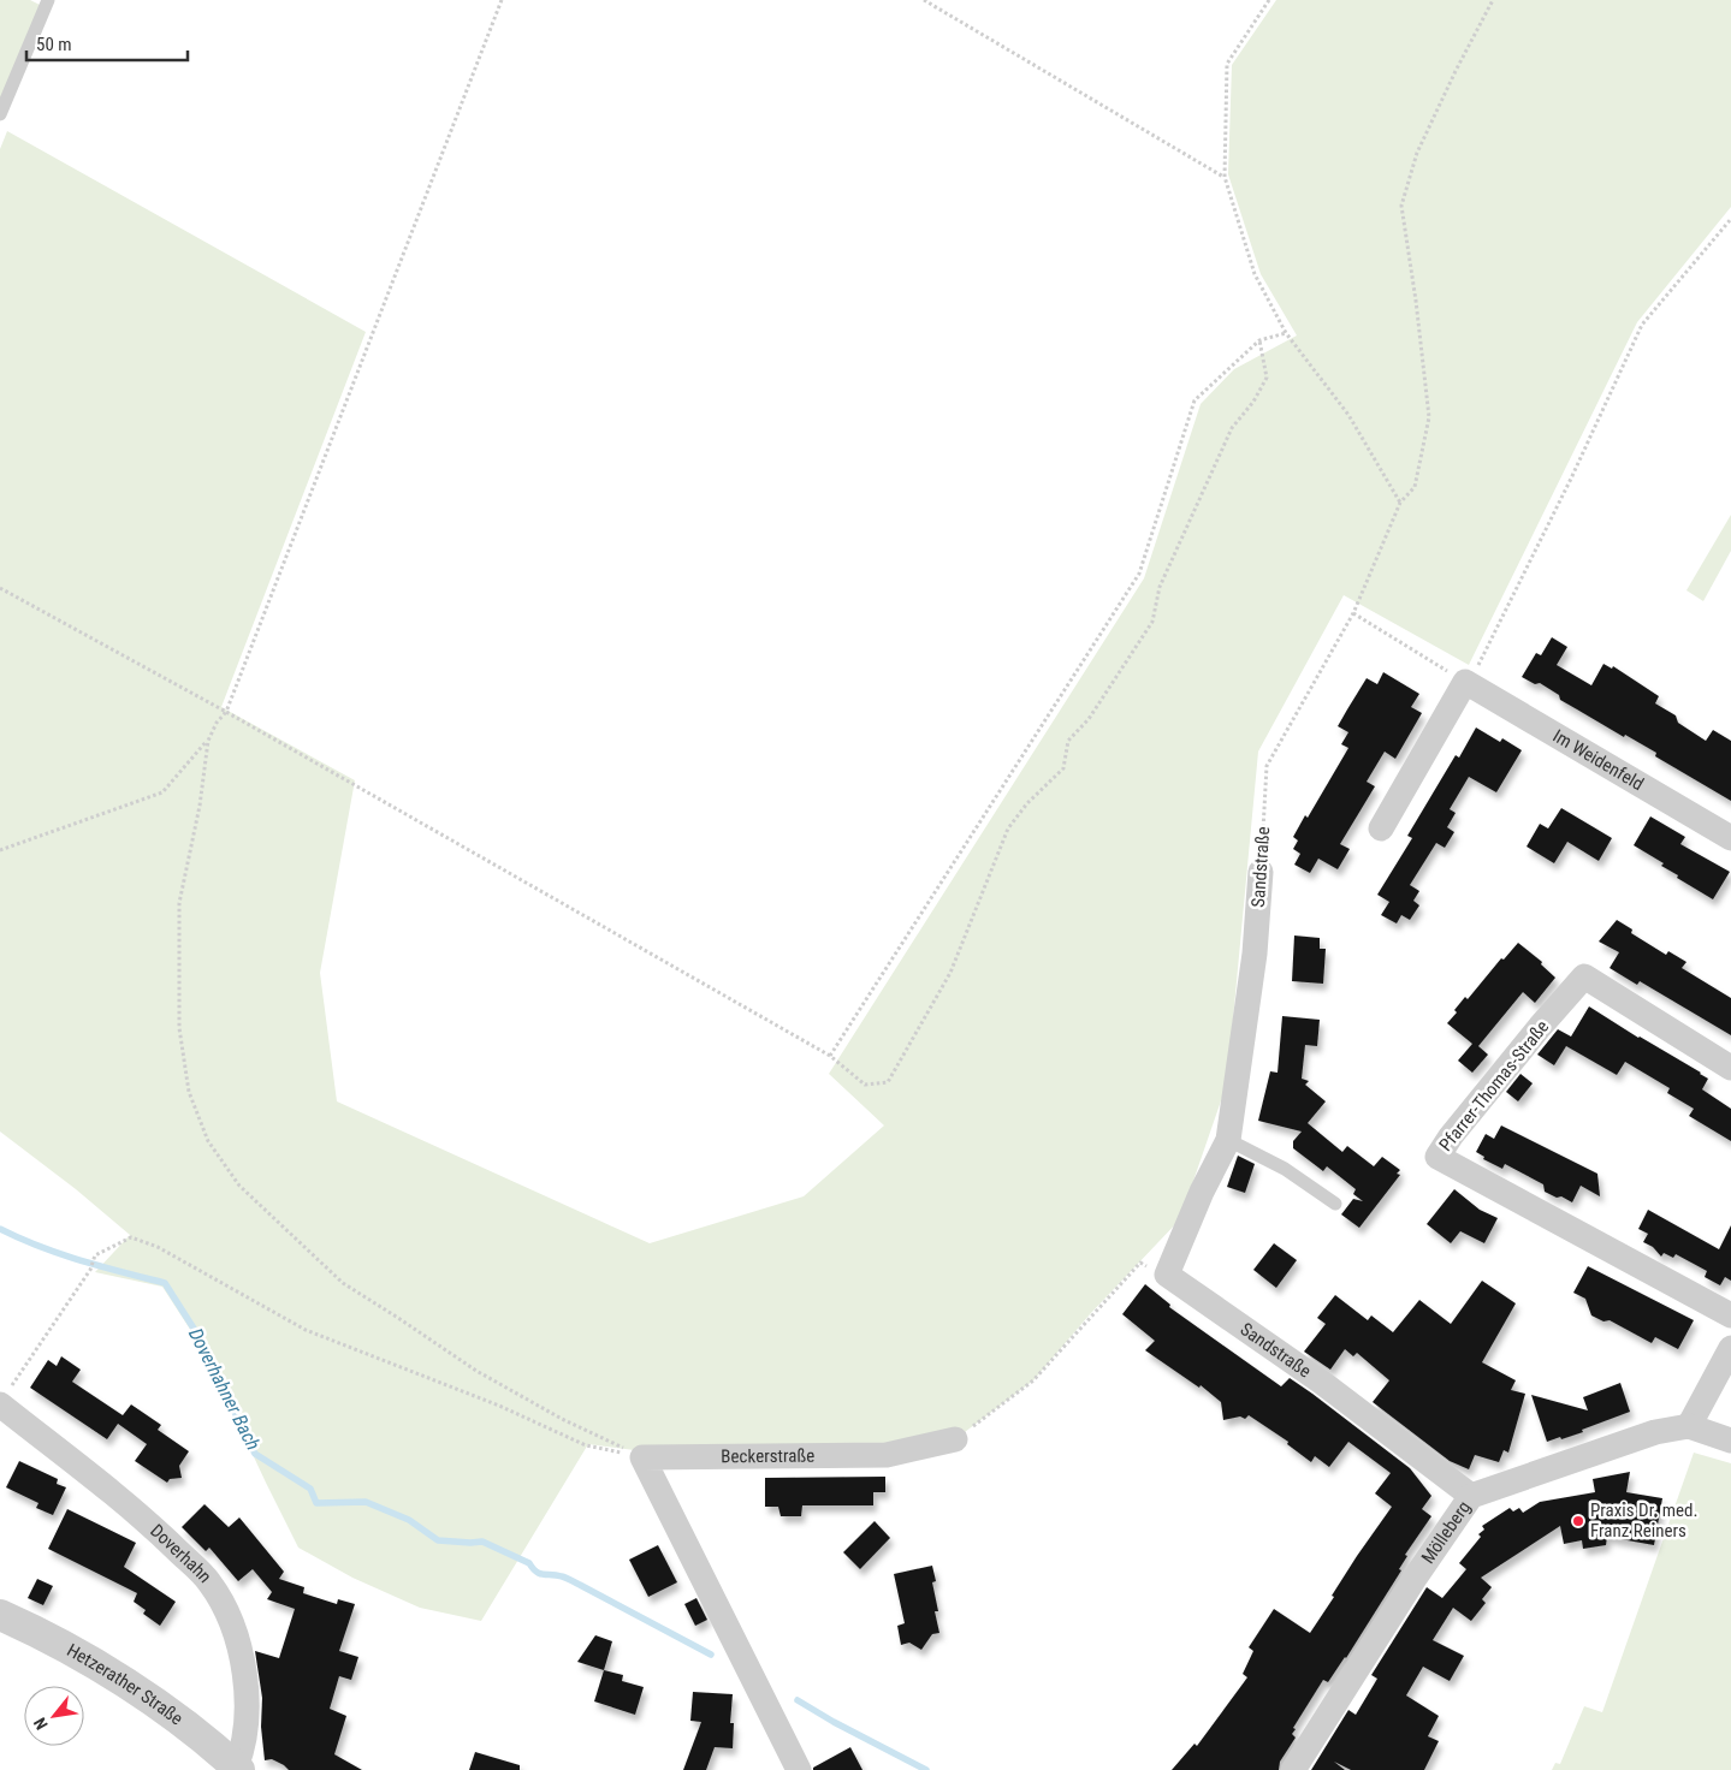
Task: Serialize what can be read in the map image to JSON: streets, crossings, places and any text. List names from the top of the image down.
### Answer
{
  "streets": {
    "street": [
      "Im Weidenfeld",
      "Sandstraße",
      "Pfarrer-Thomas-Straße",
      "Beckerstraße",
      "Mölleberg",
      "Doverhahn",
      "Hetzerather Straße"
    ]
  },
  "crossings": [
    ["Sandstraße", "Mölleberg"],
    ["Doverhahn", "Hetzerather Straße"]
  ],
  "water": ["Doverhahner Bach"],
  "places": ["Praxis Dr. med. Franz Reiners"],
  "scale_bar": "50 m",
  "north": "bottom left"
}
